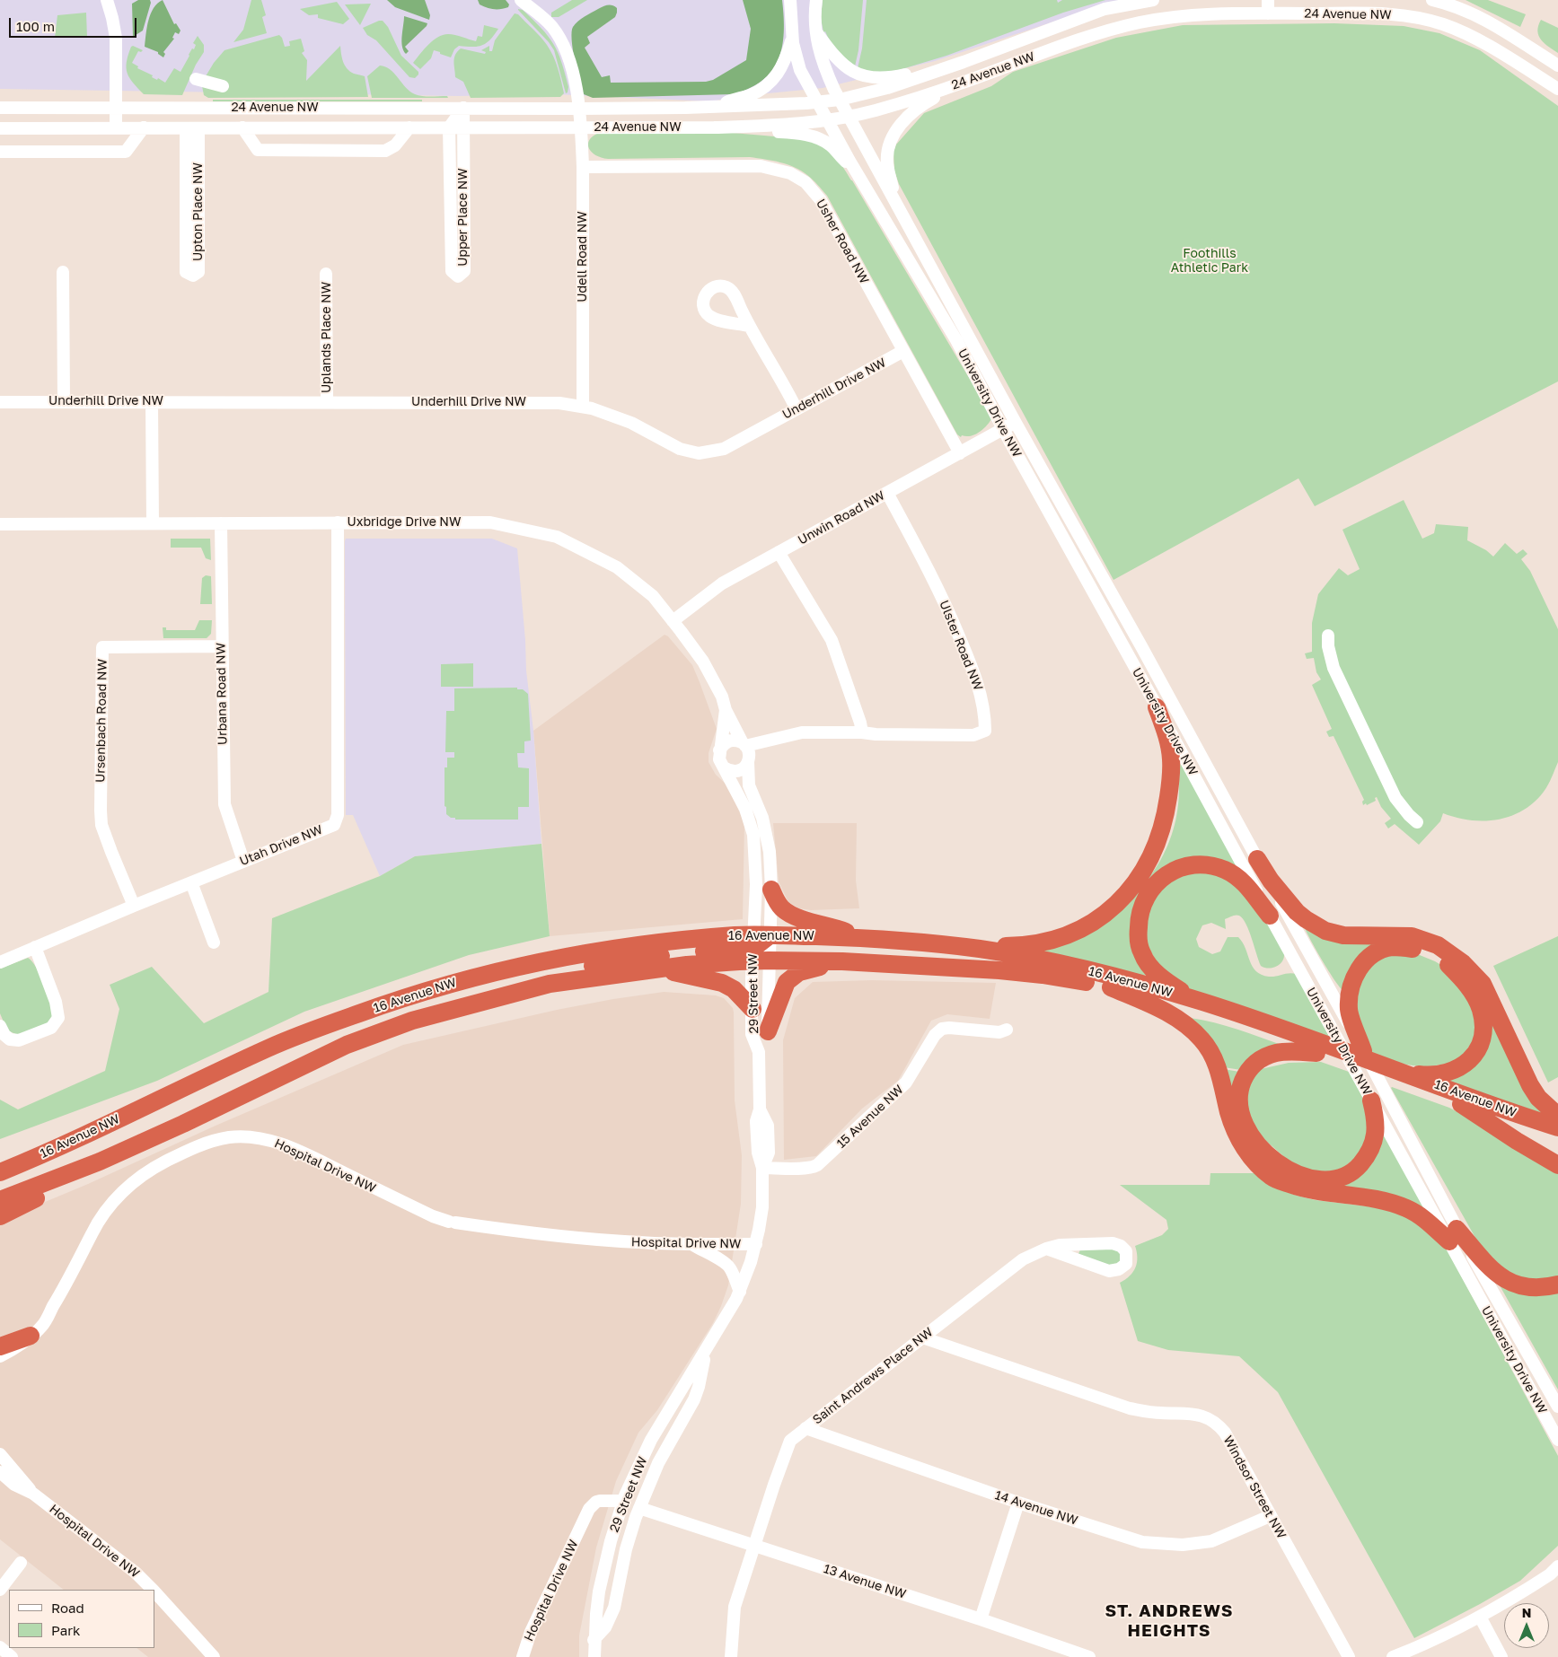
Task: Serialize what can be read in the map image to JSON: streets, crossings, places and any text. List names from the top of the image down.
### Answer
{
  "streets": {
    "highway": ["16 Avenue NW"],
    "street": [
      "24 Avenue NW",
      "Upton Place NW",
      "Upper Place NW",
      "Usher Road NW",
      "Udell Road NW",
      "Uplands Place NW",
      "Underhill Drive NW",
      "University Drive NW",
      "Unwin Road NW",
      "Uxbridge Drive NW",
      "Ulster Road NW",
      "Urbana Road NW",
      "Ursenbach Road NW",
      "Utah Drive NW",
      "29 Street NW",
      "15 Avenue NW",
      "Hospital Drive NW",
      "Saint Andrews Place NW",
      "Windsor Street NW",
      "14 Avenue NW",
      "13 Avenue NW"
    ]
  },
  "crossings": [
    ["24 Avenue NW", "Upton Place NW"],
    ["24 Avenue NW", "Upper Place NW"],
    ["24 Avenue NW", "Udell Road NW"],
    ["24 Avenue NW", "University Drive NW"],
    ["Usher Road NW", "Udell Road NW"],
    ["Usher Road NW", "Underhill Drive NW"],
    ["Usher Road NW", "Unwin Road NW"],
    ["Udell Road NW", "Underhill Drive NW"],
    ["Uplands Place NW", "Underhill Drive NW"],
    ["University Drive NW", "Unwin Road NW"],
    ["Unwin Road NW", "Uxbridge Drive NW"],
    ["Unwin Road NW", "Ulster Road NW"],
    ["Uxbridge Drive NW", "Ulster Road NW"],
    ["Uxbridge Drive NW", "Urbana Road NW"],
    ["Uxbridge Drive NW", "Utah Drive NW"],
    ["Urbana Road NW", "Ursenbach Road NW"],
    ["Urbana Road NW", "Utah Drive NW"],
    ["Ursenbach Road NW", "Utah Drive NW"],
    ["16 Avenue NW", "29 Street NW"],
    ["29 Street NW", "15 Avenue NW"],
    ["29 Street NW", "Hospital Drive NW"],
    ["29 Street NW", "13 Avenue NW"],
    ["Saint Andrews Place NW", "Windsor Street NW"],
    ["Saint Andrews Place NW", "14 Avenue NW"],
    ["Saint Andrews Place NW", "13 Avenue NW"],
    ["Windsor Street NW", "14 Avenue NW"]
  ],
  "districts": ["ST. ANDREWS HEIGHTS"],
  "parks": ["Foothills Athletic Park"],
  "legend": ["Road", "Park"],
  "scale_bar": "100 m",
  "north": "top"
}
